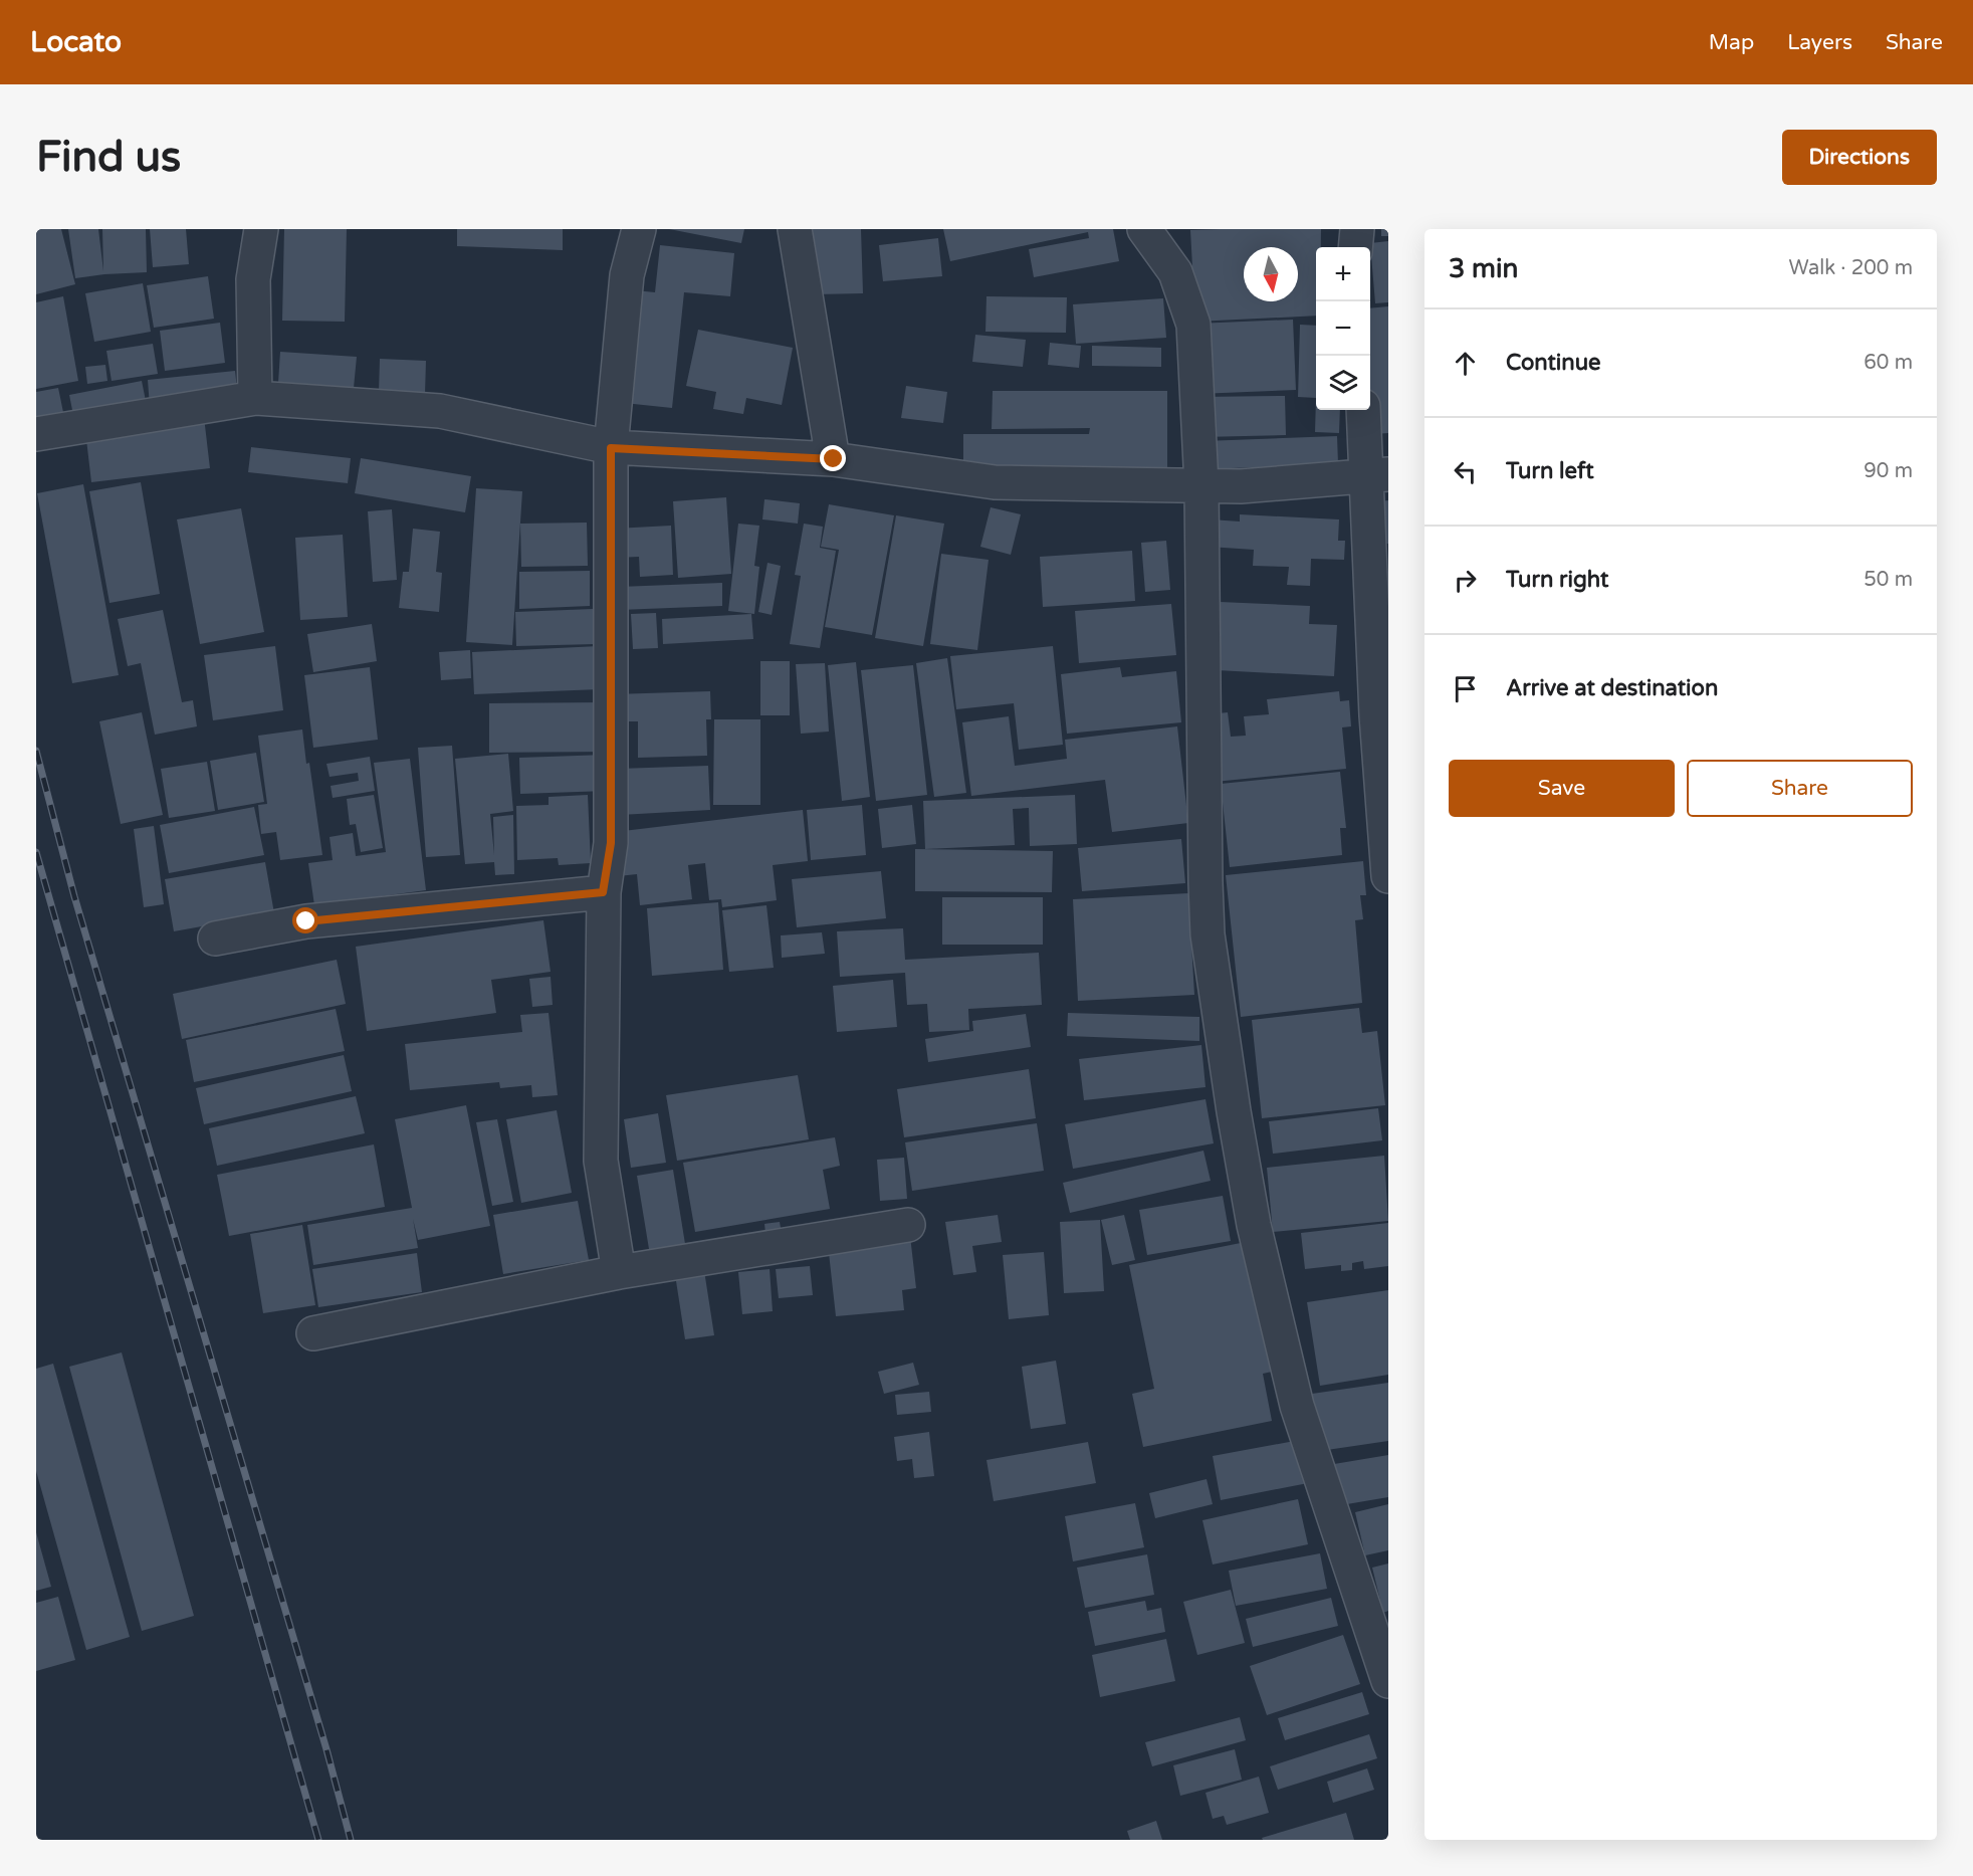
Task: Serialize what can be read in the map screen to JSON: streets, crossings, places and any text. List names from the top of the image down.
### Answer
{
  "north": "bottom",
  "page": {
    "header": "Locato",
    "nav": ["Map", "Layers", "Share"],
    "buttons": [
      "Directions",
      ["Save", "Share"]
    ],
    "title": "Find us",
    "heading": ["3 min", "Walk · 200 m"],
    "map_buttons": ["+", "−"],
    "list": [
      ["Continue", "60 m"],
      ["Turn left", "90 m"],
      ["Turn right", "50 m"],
      "Arrive at destination"
    ]
  }
}
